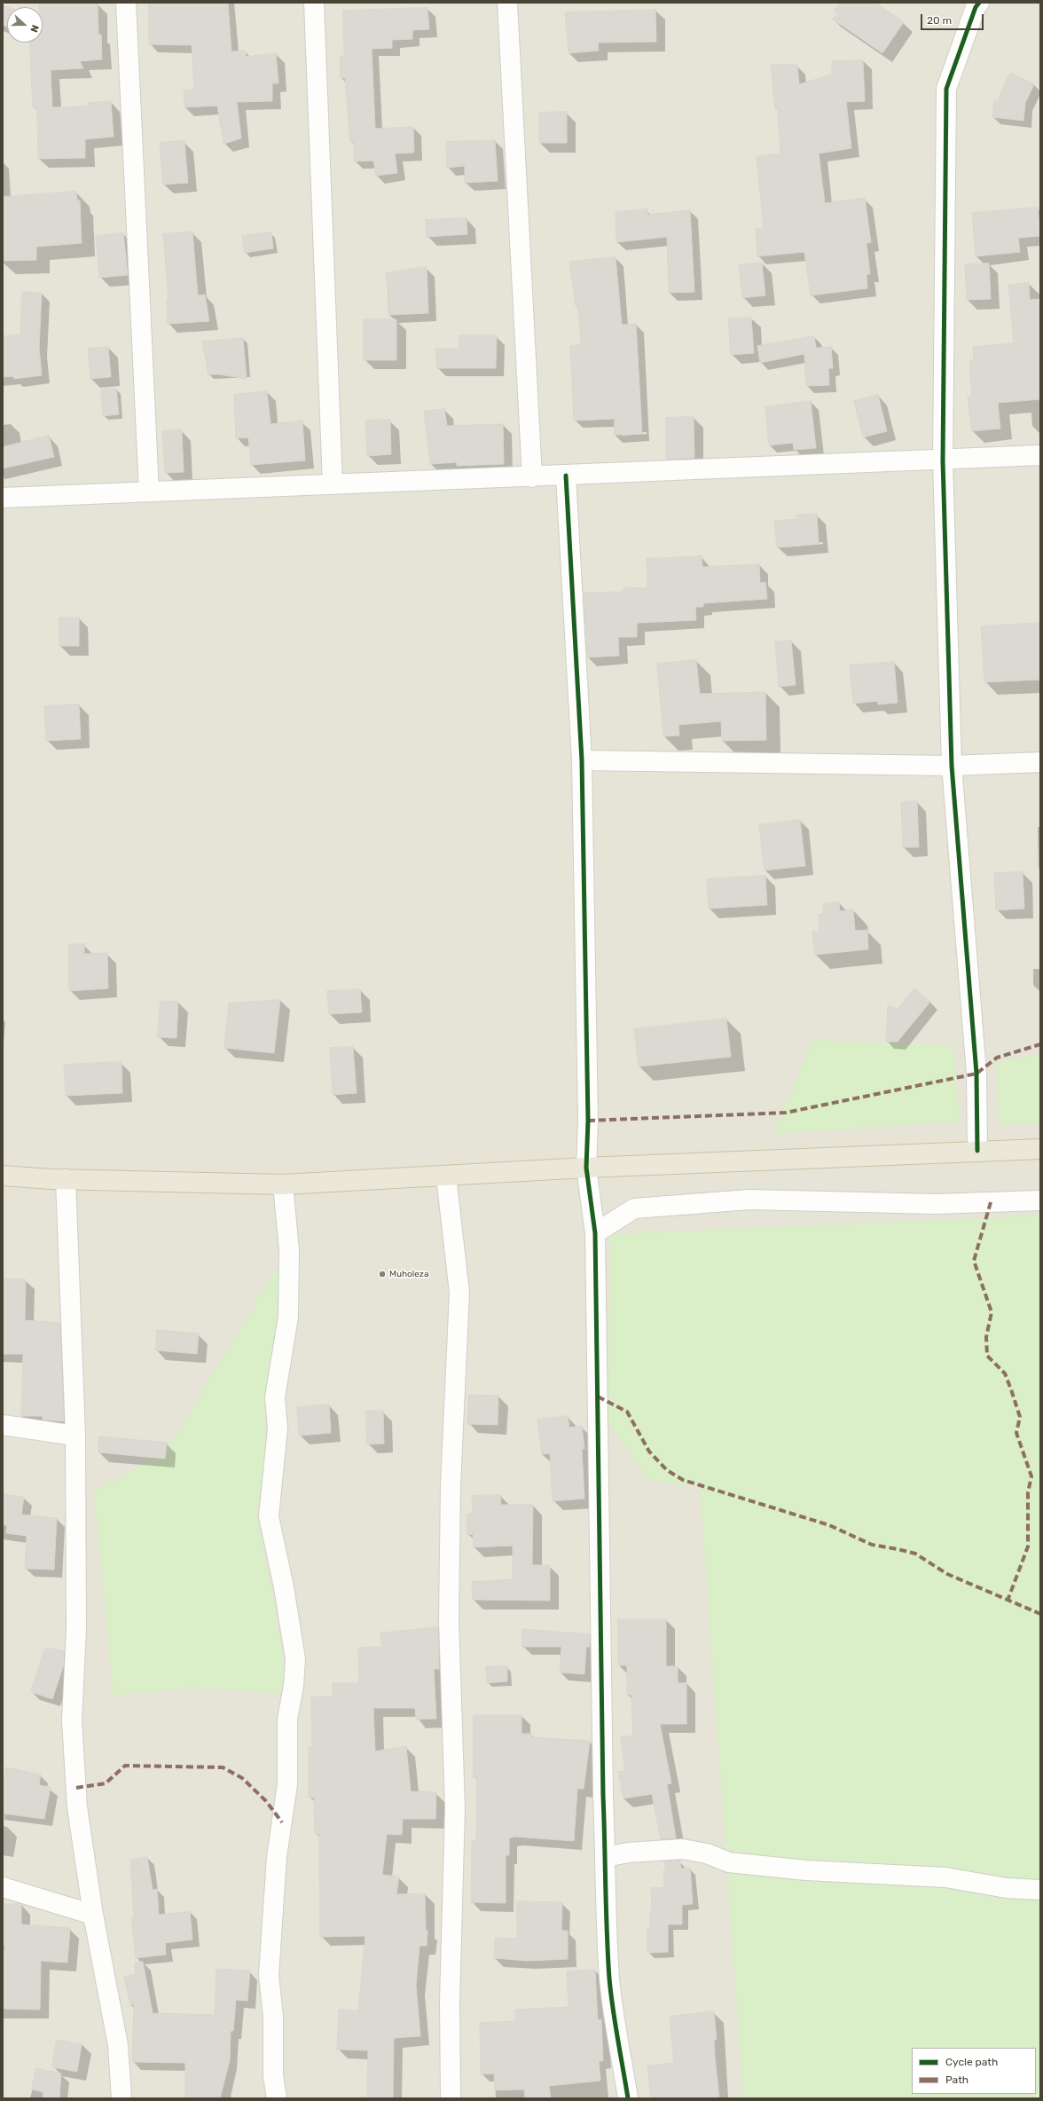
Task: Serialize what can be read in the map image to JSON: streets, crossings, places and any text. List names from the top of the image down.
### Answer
{
  "places": ["Muholeza"],
  "legend": ["Cycle path", "Path"],
  "scale_bar": "20 m",
  "north": "right"
}
